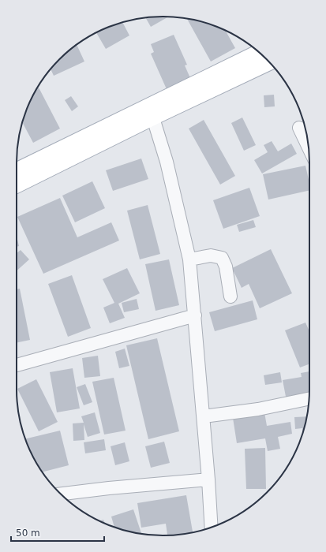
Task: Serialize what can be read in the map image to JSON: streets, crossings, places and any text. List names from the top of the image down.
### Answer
{
  "scale_bar": "50 m"
}
